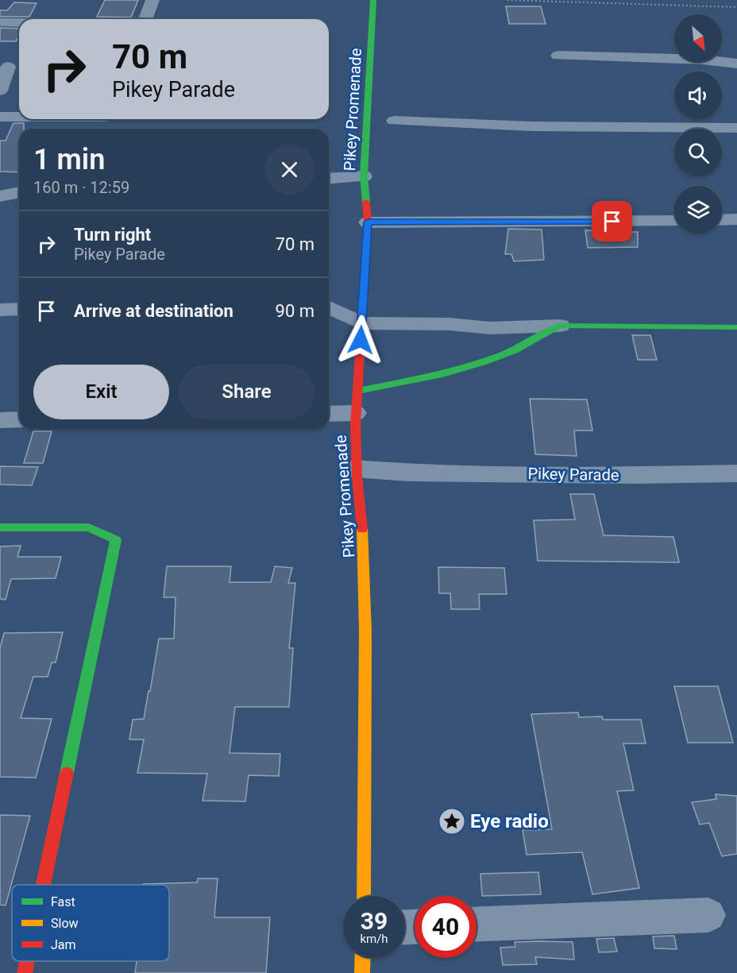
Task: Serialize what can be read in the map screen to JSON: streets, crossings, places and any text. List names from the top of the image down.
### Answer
{
  "streets": {
    "street": ["Pikey Promenade", "Pikey Parade"]
  },
  "crossings": [
    ["Pikey Promenade", "Pikey Parade"]
  ],
  "places": {
    "place": ["Eye radio"]
  },
  "legend": ["Fast", "Slow", "Jam"],
  "north": "bottom right",
  "page": {
    "turn": ["70 m", "Pikey Parade"],
    "heading": ["1 min", "160 m · 12:59"],
    "list": [
      {
        "name": "Turn right",
        "note": "Pikey Parade",
        "value": "70 m"
      },
      {
        "name": "Arrive at destination",
        "value": "90 m"
      }
    ],
    "buttons": ["Exit", "Share"],
    "speed": "39 km/h",
    "limit": "40"
  }
}
